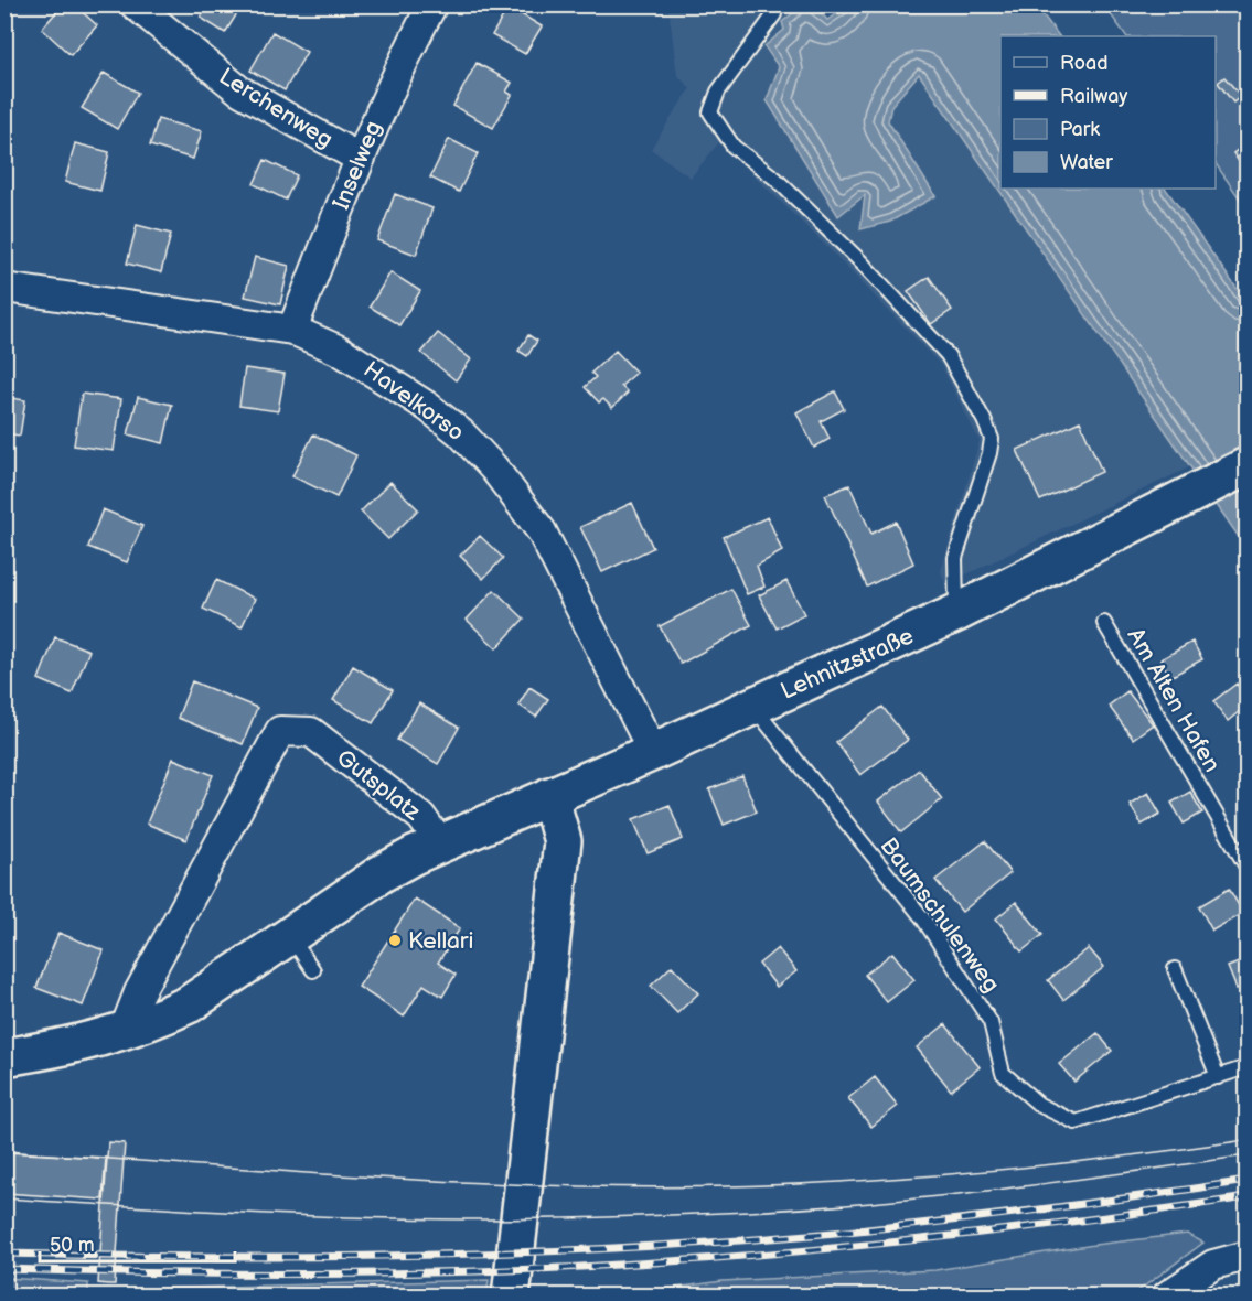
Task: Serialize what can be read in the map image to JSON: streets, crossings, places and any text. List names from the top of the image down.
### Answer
{
  "streets": {
    "main road": ["Lehnitzstraße", "Gutsplatz"],
    "street": ["Lerchenweg", "Inselweg", "Havelkorso"],
    "lane": ["Am Alten Hafen", "Baumschulenweg"]
  },
  "crossings": [
    ["Lerchenweg", "Inselweg"],
    ["Inselweg", "Havelkorso"],
    ["Havelkorso", "Lehnitzstraße"],
    ["Lehnitzstraße", "Gutsplatz"],
    ["Lehnitzstraße", "Baumschulenweg"]
  ],
  "places": ["Kellari"],
  "legend": [
    "Road",
    "Railway",
    "Park",
    "Water"
  ],
  "scale_bar": "50 m"
}
